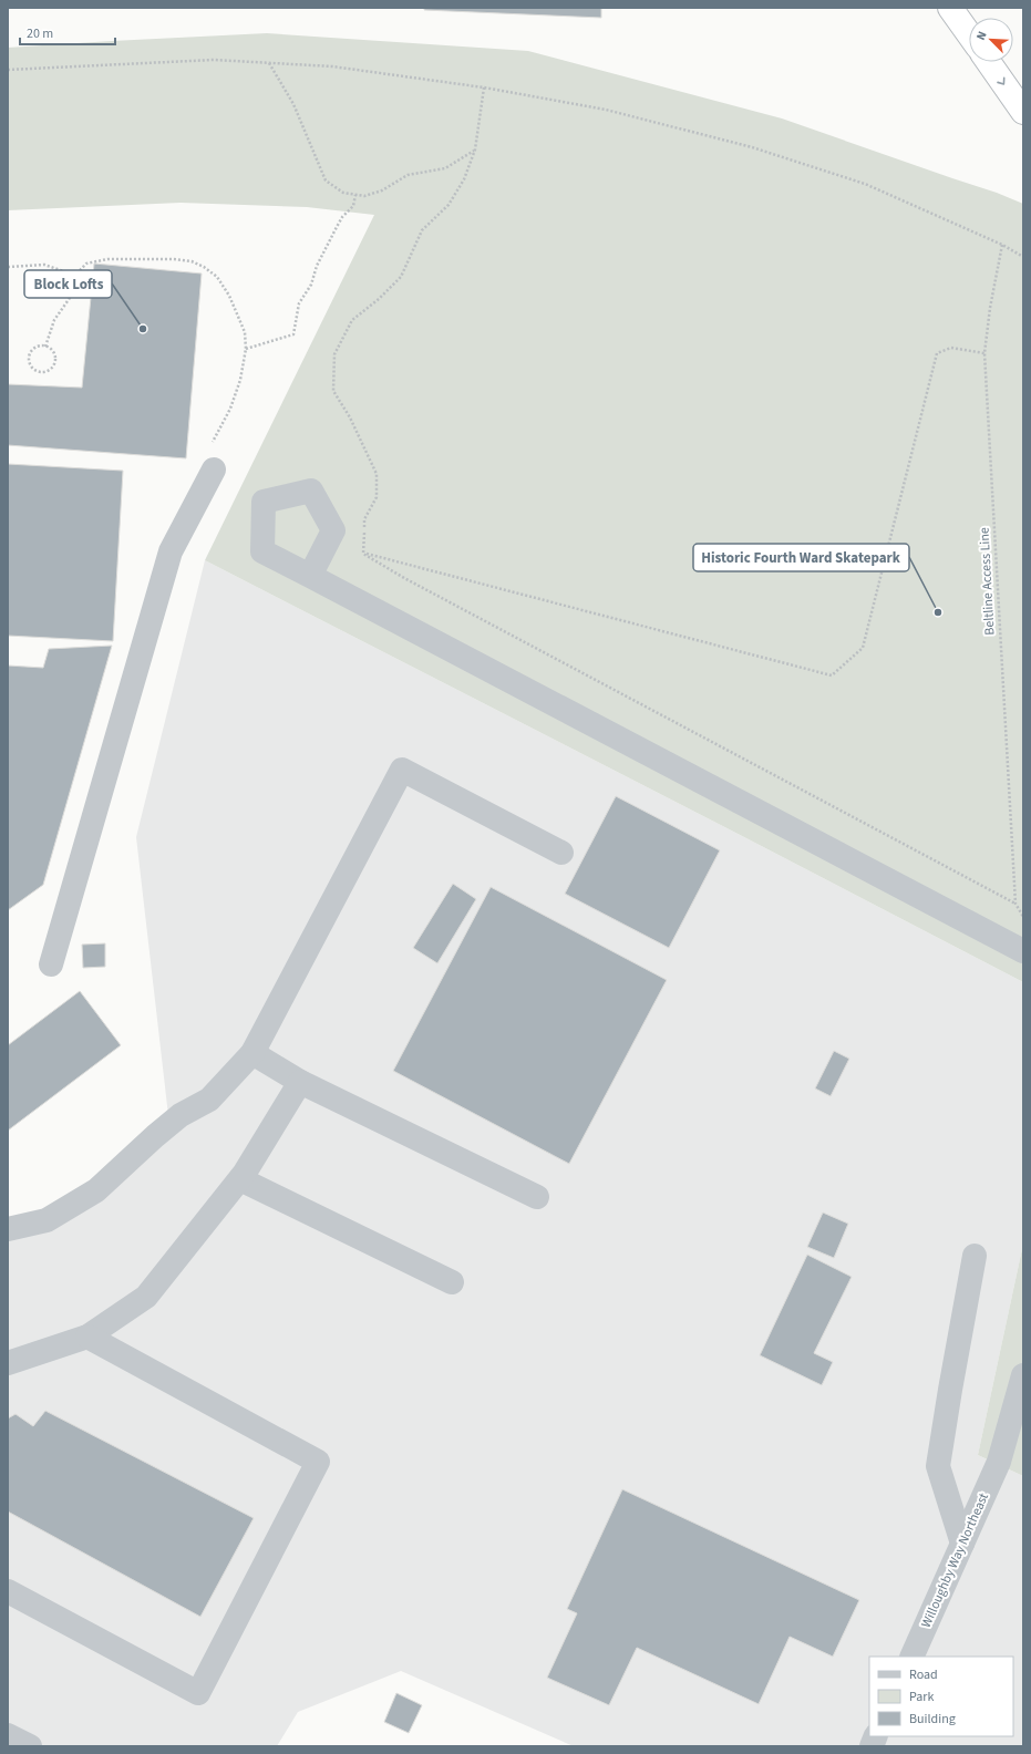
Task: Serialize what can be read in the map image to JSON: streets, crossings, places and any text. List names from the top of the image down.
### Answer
{
  "streets": {
    "street": ["Willoughby Way Northeast"],
    "path": ["Beltline Access Line"]
  },
  "places": ["Block Lofts", "Historic Fourth Ward Skatepark"],
  "legend": ["Road", "Park", "Building"],
  "scale_bar": "20 m",
  "north": "top left"
}
